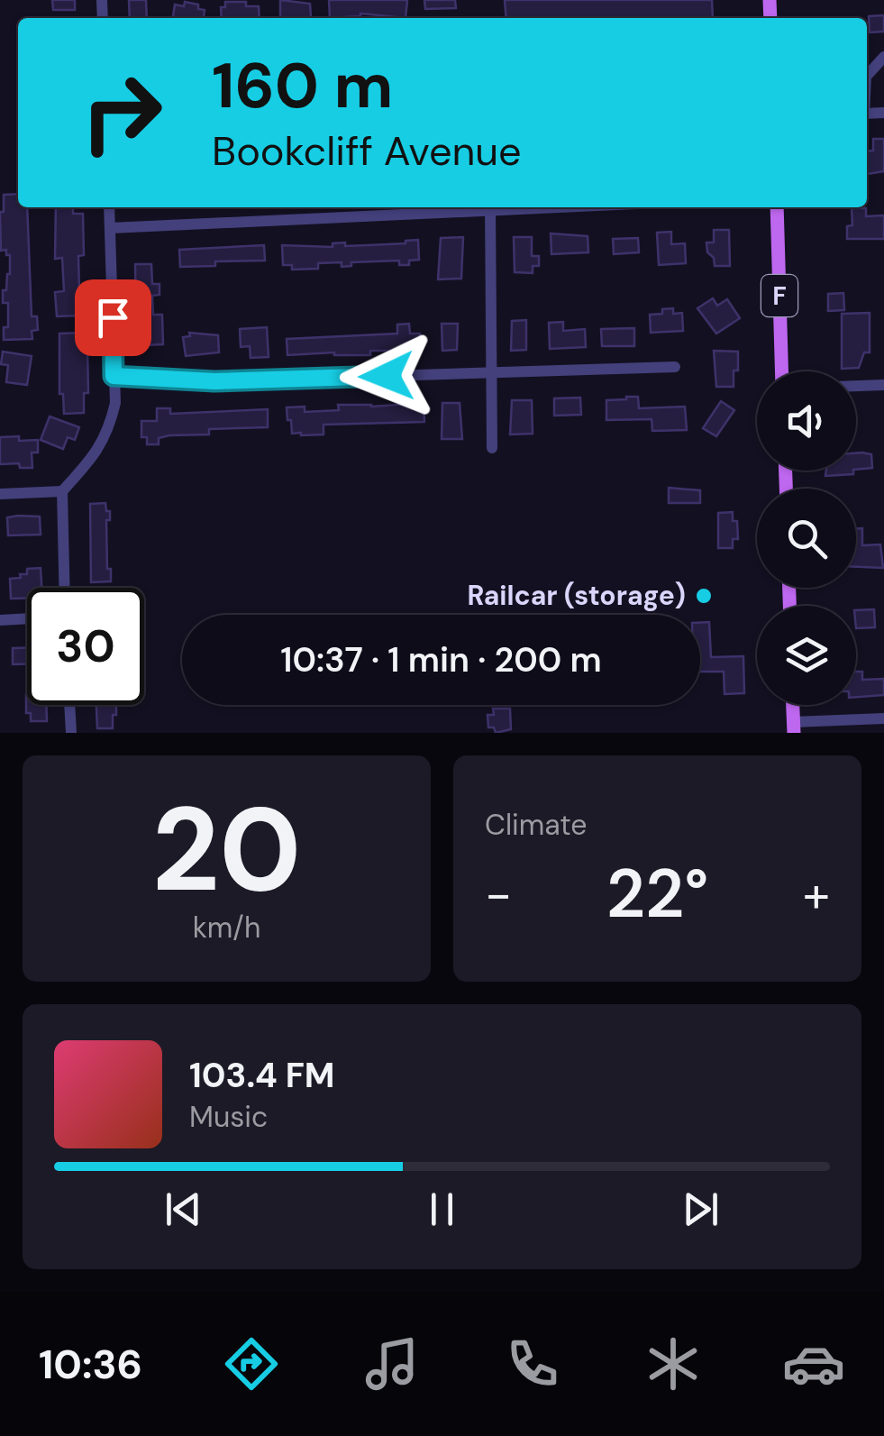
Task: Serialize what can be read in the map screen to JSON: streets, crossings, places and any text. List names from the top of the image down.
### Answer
{
  "streets": {
    "main road": ["F"]
  },
  "places": ["Railcar (storage)"],
  "page": {
    "turn": ["160 m", "Bookcliff Avenue"],
    "limit": "30",
    "trip": "10:37 · 1 min · 200 m",
    "tile": [
      ["20", "km/h"],
      "Climate"
    ],
    "heat": ["−", "22°", "+"],
    "song": ["103.4 FM", "Music"],
    "tabs": "10:36"
  }
}
